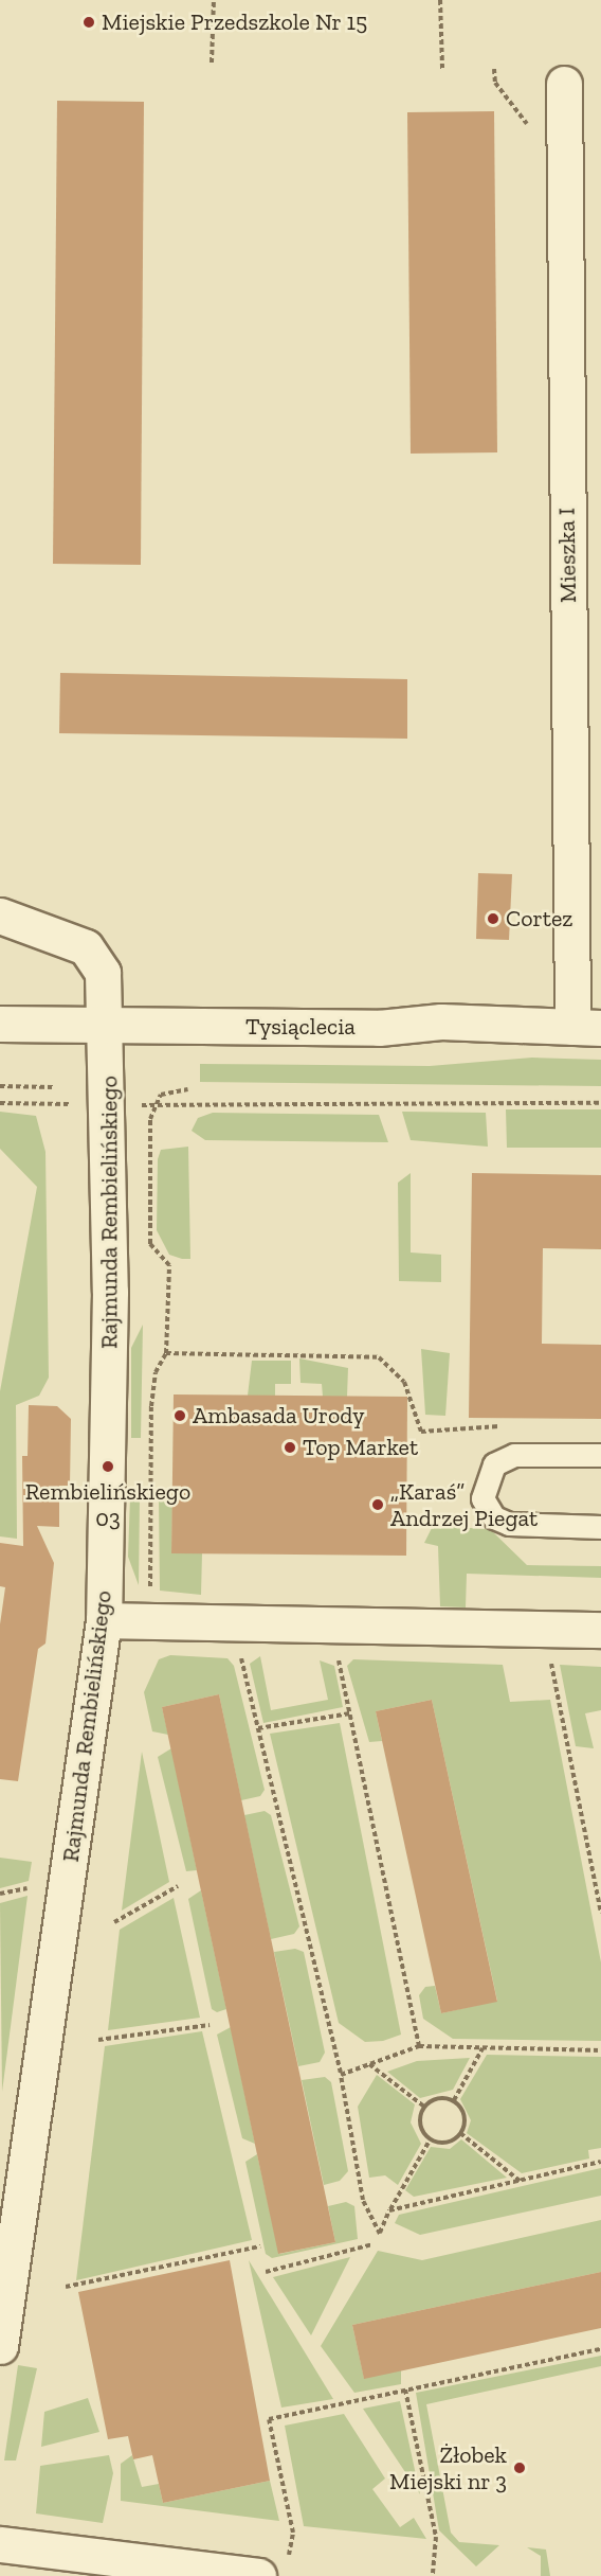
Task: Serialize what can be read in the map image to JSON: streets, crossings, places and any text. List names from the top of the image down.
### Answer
{
  "streets": {
    "street": ["Mieszka I", "Tysiąclecia", "Rajmunda Rembielińskiego"]
  },
  "crossings": [
    ["Mieszka I", "Tysiąclecia"],
    ["Tysiąclecia", "Rajmunda Rembielińskiego"]
  ],
  "places": [
    "Miejskie Przedszkole Nr 15",
    "Cortez",
    "Ambasada Urody",
    "Top Market",
    "Rembielińskiego 03",
    "„Karaś” Andrzej Piegat",
    "Żłobek Miejski nr 3"
  ]
}
